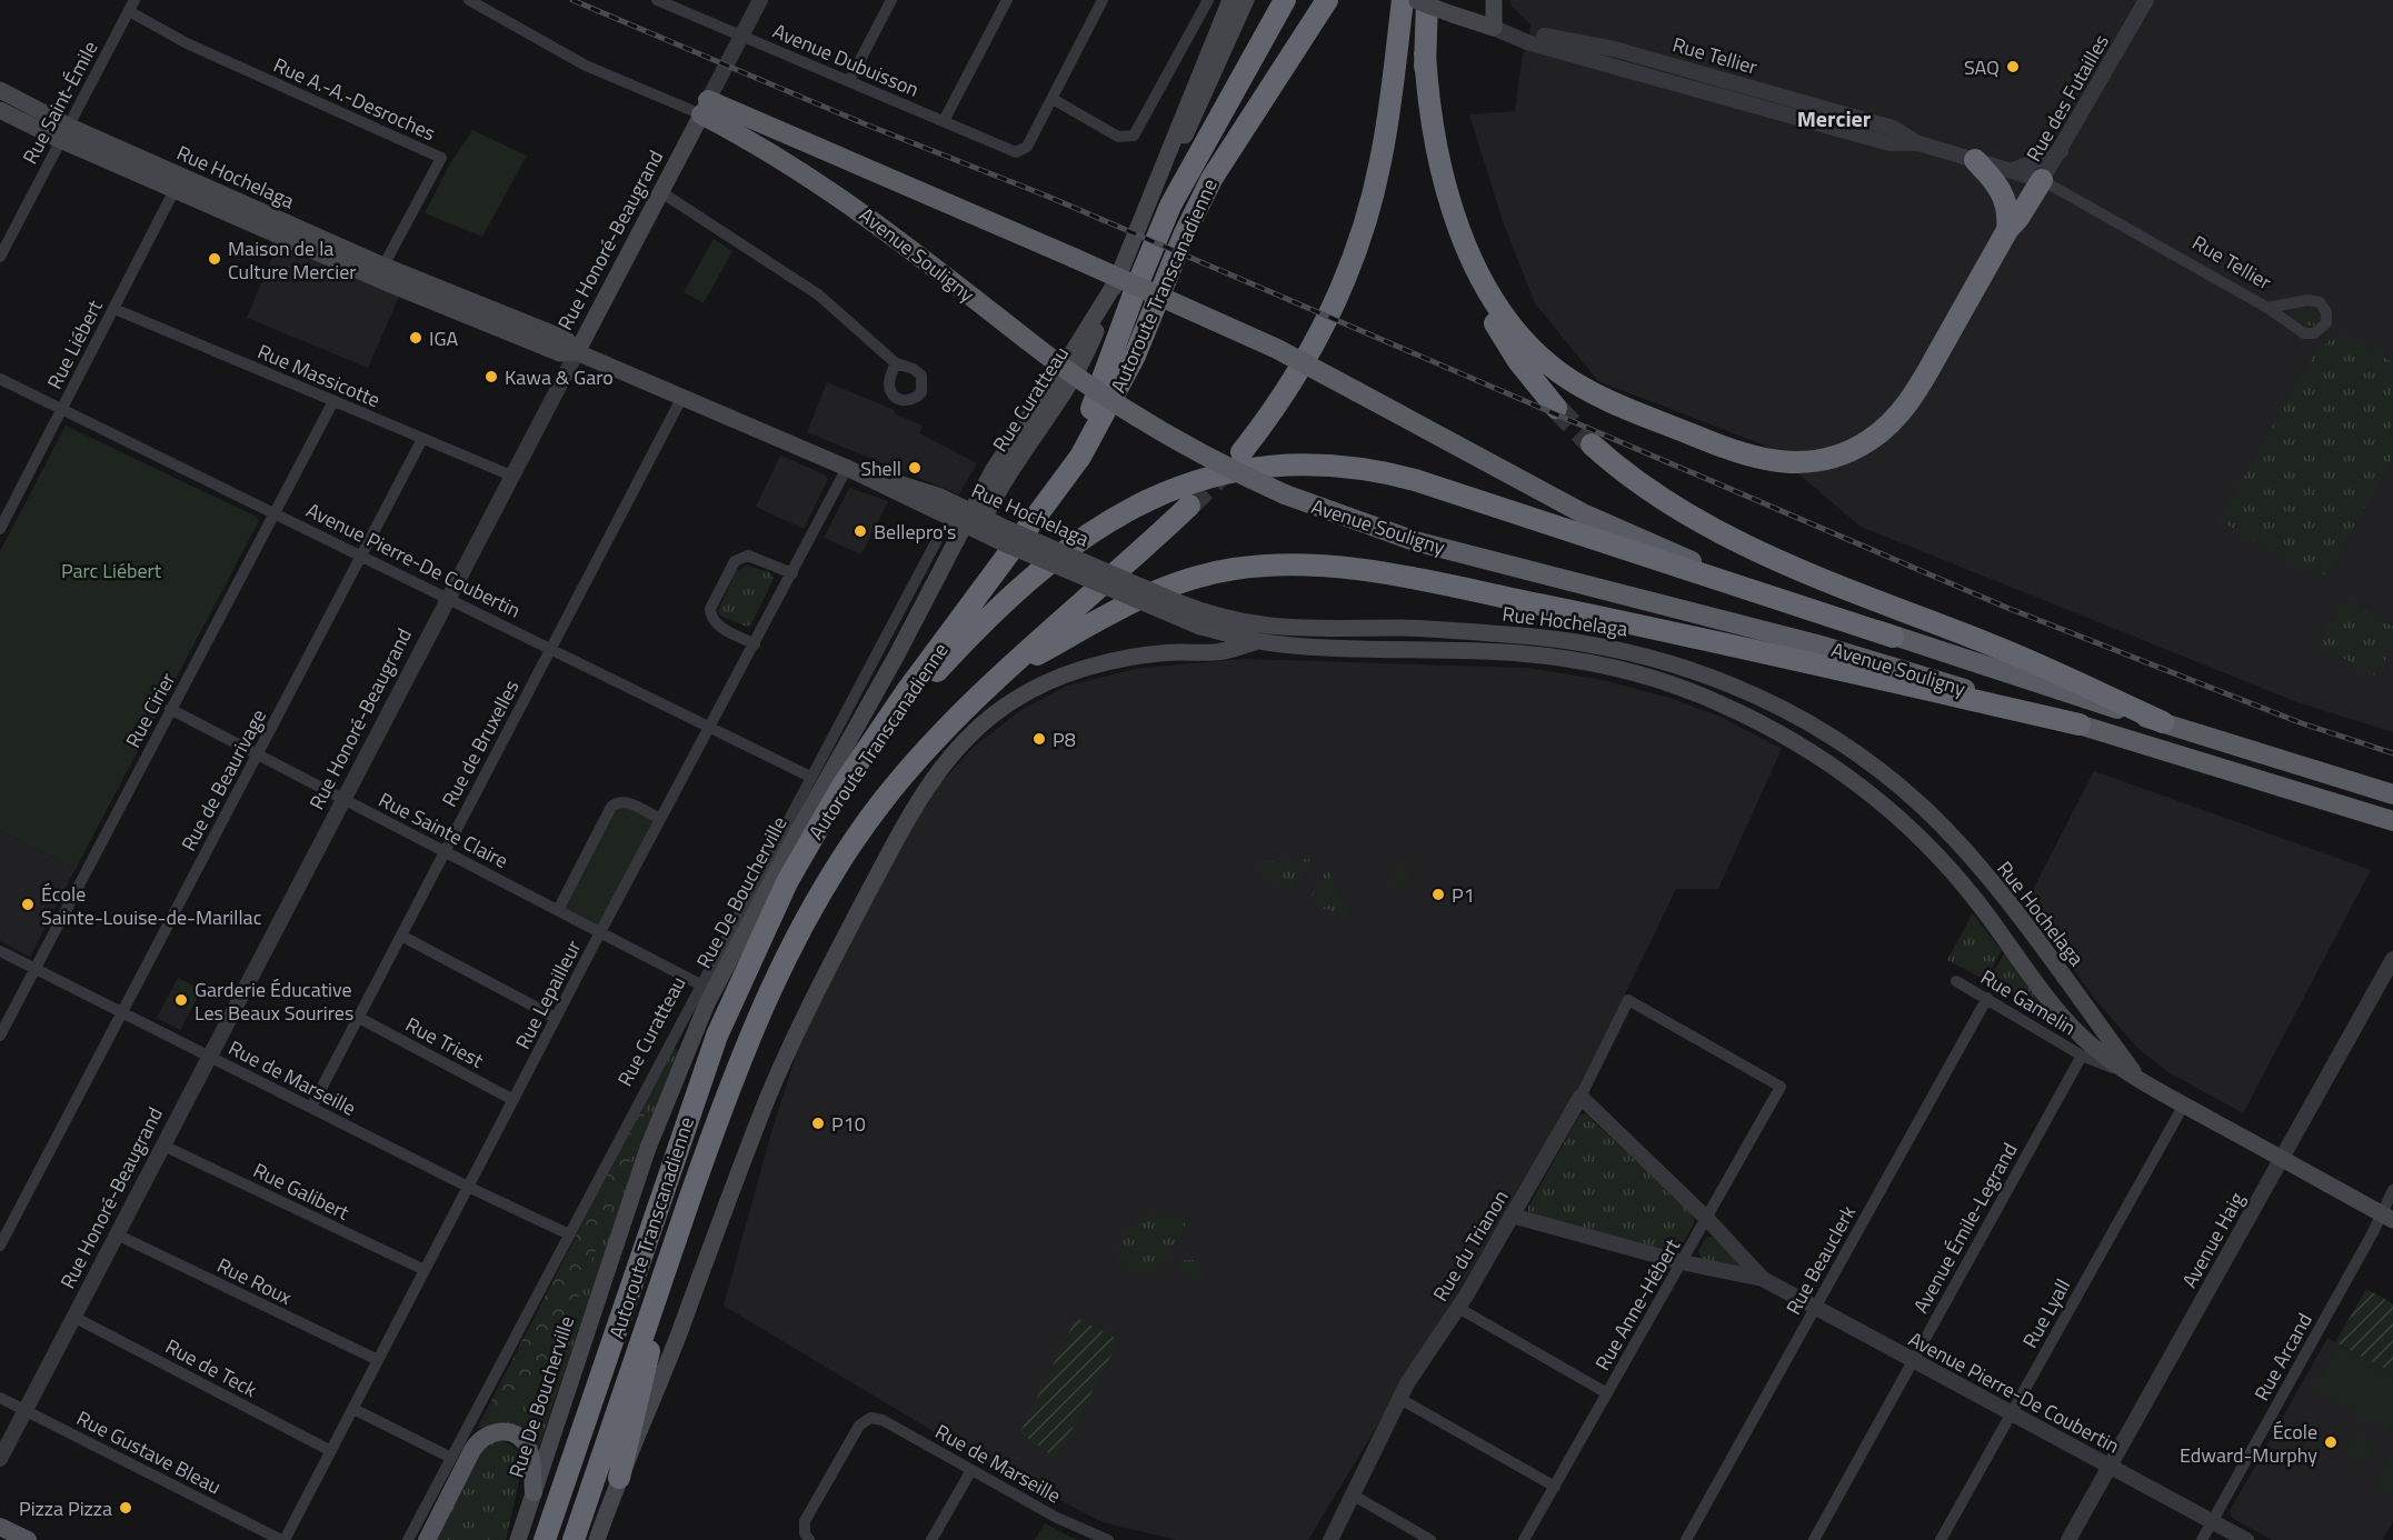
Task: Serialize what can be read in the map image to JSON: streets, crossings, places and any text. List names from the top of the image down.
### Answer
{
  "streets": {
    "highway": ["Avenue Souligny", "Autoroute Transcanadienne"],
    "main road": [
      "Rue Tellier",
      "Rue Hochelaga",
      "Rue Honoré-Beaugrand",
      "Rue Curatteau",
      "Rue De Boucherville"
    ],
    "street": [
      "Avenue Dubuisson",
      "Rue des Futailles",
      "Rue A.-A.-Desroches",
      "Rue Saint-Émile",
      "Rue Liébert",
      "Rue Massicotte",
      "Avenue Pierre-De Coubertin",
      "Rue Cirier",
      "Rue de Bruxelles",
      "Rue de Beaurivage",
      "Rue Sainte Claire",
      "Rue Lepailleur",
      "Rue Gamelin",
      "Rue Triest",
      "Rue de Marseille",
      "Rue Galibert",
      "Avenue Émile-Legrand",
      "Avenue Haig",
      "Rue du Trianon",
      "Rue Beauclerk",
      "Rue Roux",
      "Rue Anne-Hébert",
      "Rue Lyall",
      "Rue Arcand",
      "Rue de Teck",
      "Rue Gustave Bleau"
    ]
  },
  "crossings": [
    ["Rue Tellier", "Rue des Futailles"],
    ["Avenue Dubuisson", "Rue Honoré-Beaugrand"],
    ["Rue A.-A.-Desroches", "Rue Saint-Émile"],
    ["Rue A.-A.-Desroches", "Rue Hochelaga"],
    ["Rue Saint-Émile", "Rue Hochelaga"],
    ["Rue Hochelaga", "Rue Honoré-Beaugrand"],
    ["Rue Hochelaga", "Autoroute Transcanadienne"],
    ["Rue Hochelaga", "Rue Liébert"],
    ["Rue Hochelaga", "Rue Curatteau"],
    ["Rue Hochelaga", "Rue de Bruxelles"],
    ["Rue Hochelaga", "Rue De Boucherville"],
    ["Rue Hochelaga", "Rue Lepailleur"],
    ["Rue Hochelaga", "Avenue Haig"],
    ["Rue Hochelaga", "Rue Lyall"],
    ["Rue Hochelaga", "Rue Arcand"],
    ["Rue Honoré-Beaugrand", "Avenue Souligny"],
    ["Rue Honoré-Beaugrand", "Rue Massicotte"],
    ["Rue Honoré-Beaugrand", "Avenue Pierre-De Coubertin"],
    ["Rue Honoré-Beaugrand", "Rue Sainte Claire"],
    ["Rue Honoré-Beaugrand", "Rue de Marseille"],
    ["Rue Honoré-Beaugrand", "Rue Galibert"],
    ["Rue Honoré-Beaugrand", "Rue Roux"],
    ["Rue Honoré-Beaugrand", "Rue de Teck"],
    ["Rue Honoré-Beaugrand", "Rue Gustave Bleau"],
    ["Rue Liébert", "Rue Massicotte"],
    ["Rue Liébert", "Avenue Pierre-De Coubertin"],
    ["Rue Massicotte", "Rue Cirier"],
    ["Rue Massicotte", "Rue de Beaurivage"],
    ["Rue Curatteau", "Avenue Pierre-De Coubertin"],
    ["Rue Curatteau", "Rue Sainte Claire"],
    ["Rue Curatteau", "Rue De Boucherville"],
    ["Rue Curatteau", "Rue de Marseille"],
    ["Avenue Pierre-De Coubertin", "Rue Cirier"],
    ["Avenue Pierre-De Coubertin", "Rue de Bruxelles"],
    ["Avenue Pierre-De Coubertin", "Rue de Beaurivage"],
    ["Avenue Pierre-De Coubertin", "Rue Lepailleur"],
    ["Avenue Pierre-De Coubertin", "Avenue Émile-Legrand"],
    ["Avenue Pierre-De Coubertin", "Avenue Haig"],
    ["Avenue Pierre-De Coubertin", "Rue du Trianon"],
    ["Avenue Pierre-De Coubertin", "Rue Beauclerk"],
    ["Avenue Pierre-De Coubertin", "Rue Anne-Hébert"],
    ["Avenue Pierre-De Coubertin", "Rue Lyall"],
    ["Avenue Pierre-De Coubertin", "Rue Arcand"],
    ["Rue Cirier", "Rue Sainte Claire"],
    ["Rue Cirier", "Rue de Marseille"],
    ["Rue de Bruxelles", "Rue Sainte Claire"],
    ["Rue de Bruxelles", "Rue Triest"],
    ["Rue de Bruxelles", "Rue de Marseille"],
    ["Rue de Beaurivage", "Rue Sainte Claire"],
    ["Rue de Beaurivage", "Rue de Marseille"],
    ["Rue Sainte Claire", "Rue Lepailleur"],
    ["Rue Lepailleur", "Rue Triest"],
    ["Rue Lepailleur", "Rue de Marseille"],
    ["Rue Lepailleur", "Rue Galibert"],
    ["Rue Lepailleur", "Rue Roux"],
    ["Rue Lepailleur", "Rue de Teck"],
    ["Rue Lepailleur", "Rue Gustave Bleau"],
    ["Rue Gamelin", "Avenue Émile-Legrand"],
    ["Rue Gamelin", "Rue Beauclerk"],
    ["Rue du Trianon", "Rue Anne-Hébert"]
  ],
  "districts": ["Mercier"],
  "parks": ["Parc Liébert"],
  "places": [
    "SAQ",
    "Maison de la Culture Mercier",
    "IGA",
    "Kawa & Garo",
    "Shell",
    "Bellepro's",
    "P8",
    "P1",
    "École Sainte-Louise-de-Marillac",
    "Garderie Éducative Les Beaux Sourires",
    "P10",
    "École Edward-Murphy",
    "Pizza Pizza"
  ]
}
